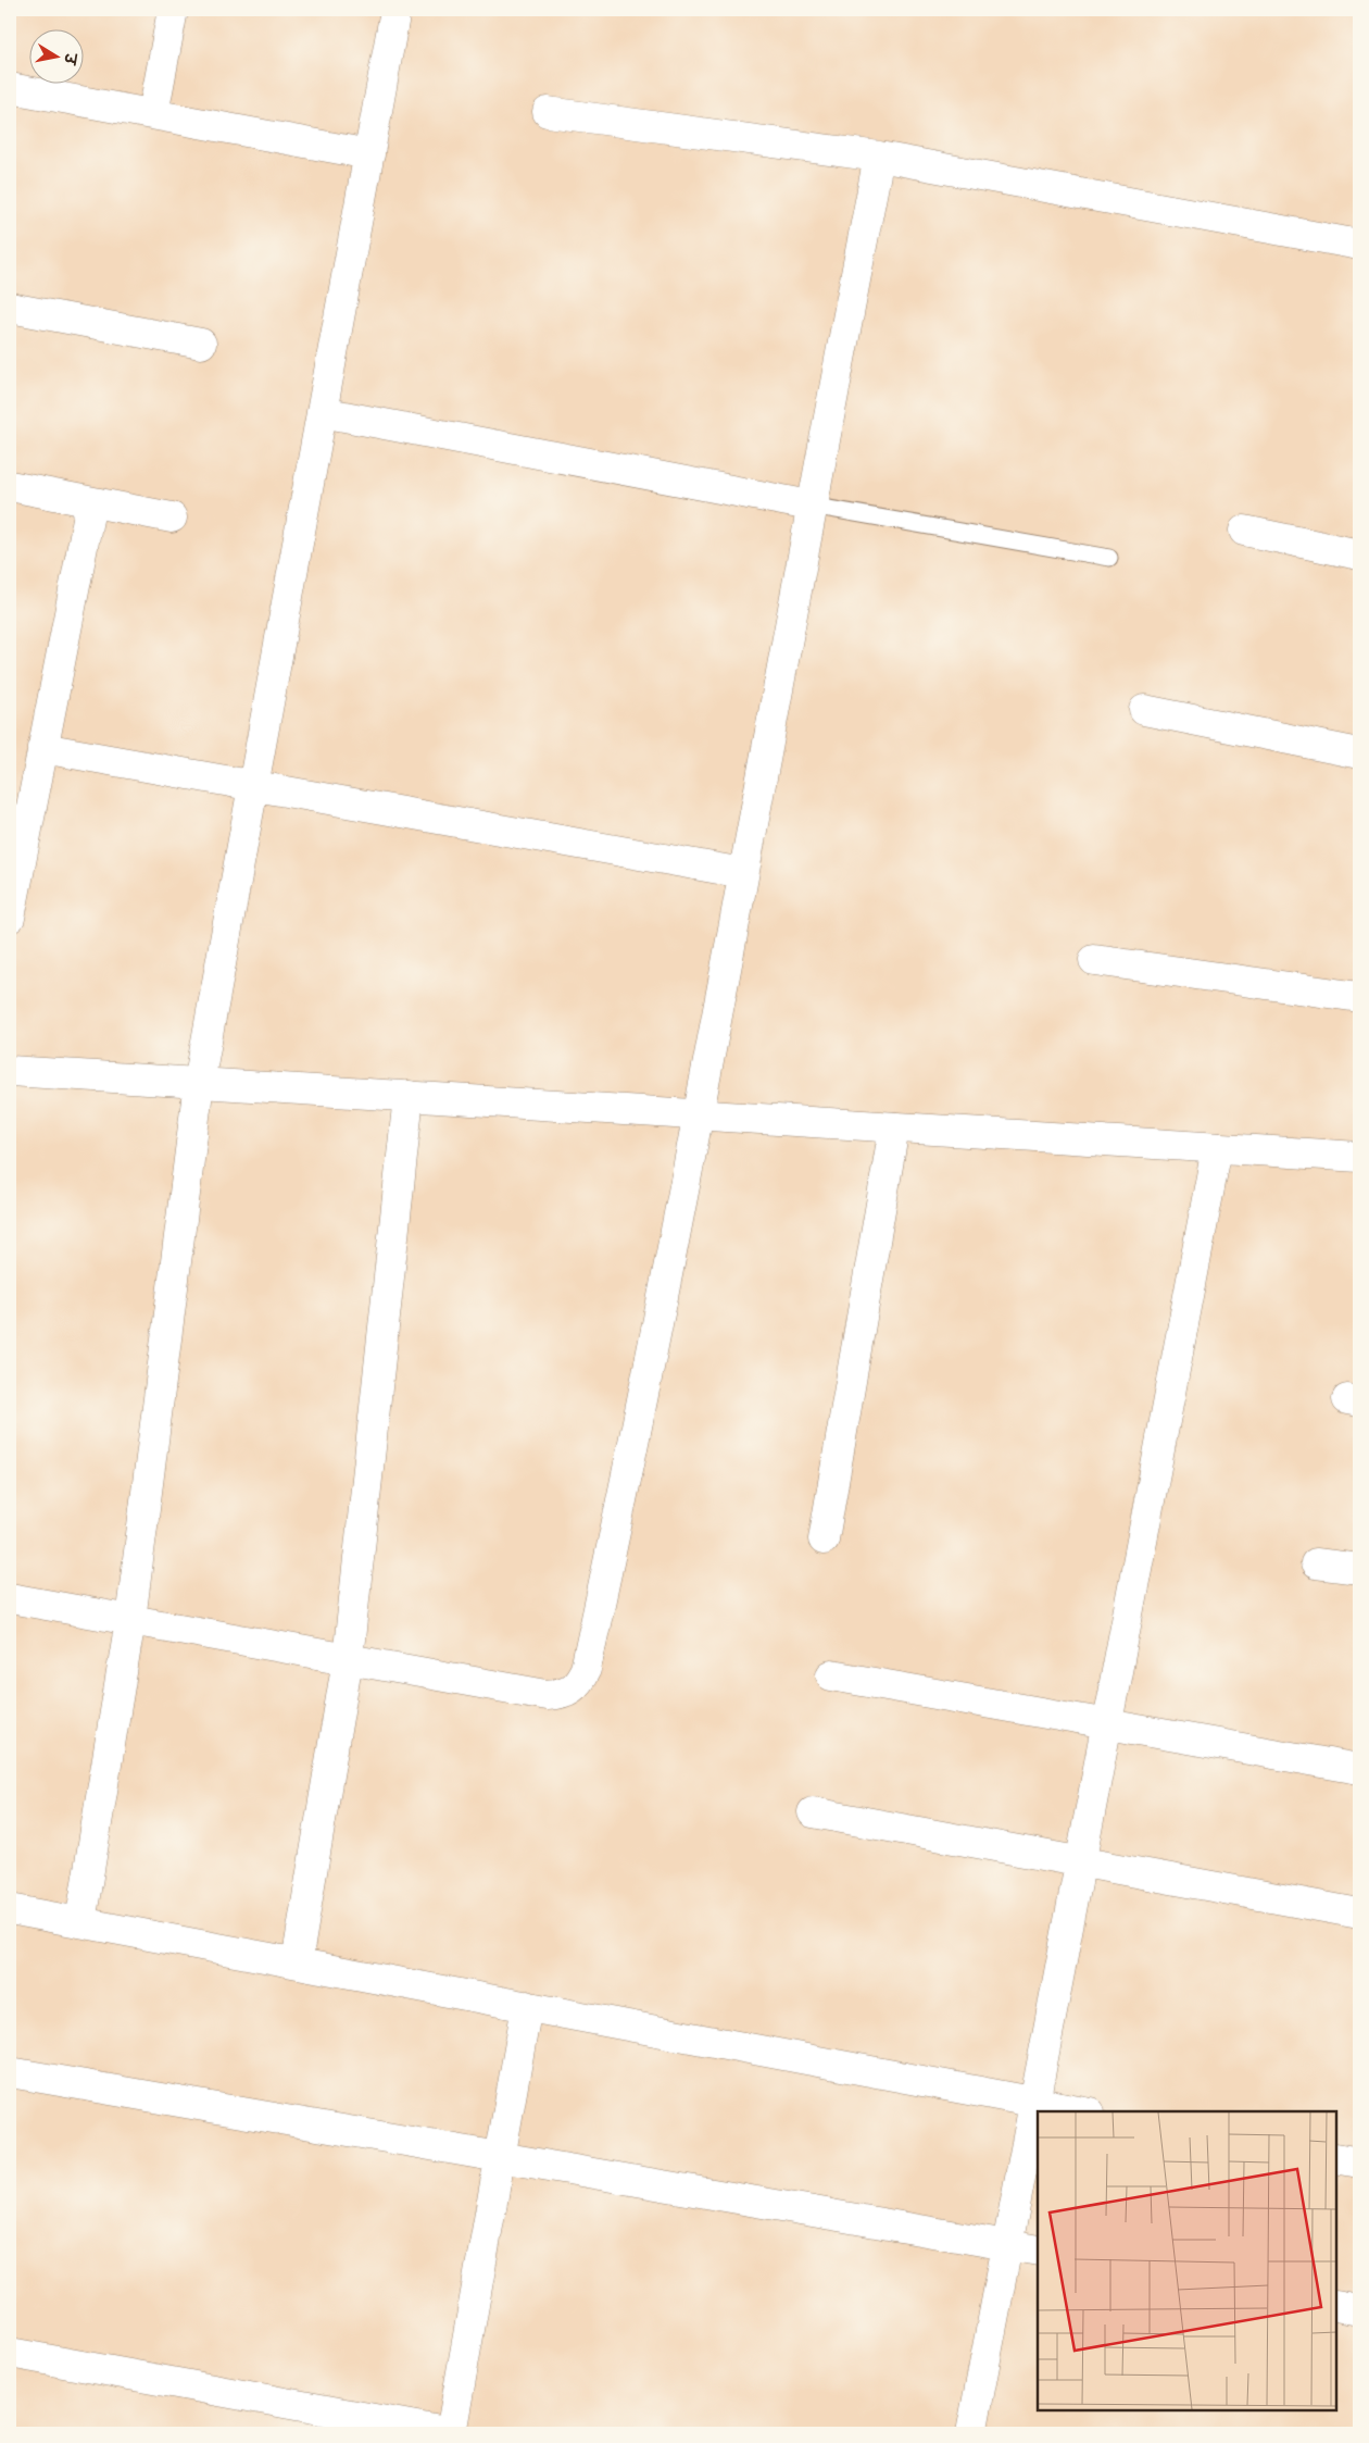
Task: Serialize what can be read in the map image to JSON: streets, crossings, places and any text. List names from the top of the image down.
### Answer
{
  "north": "right"
}
